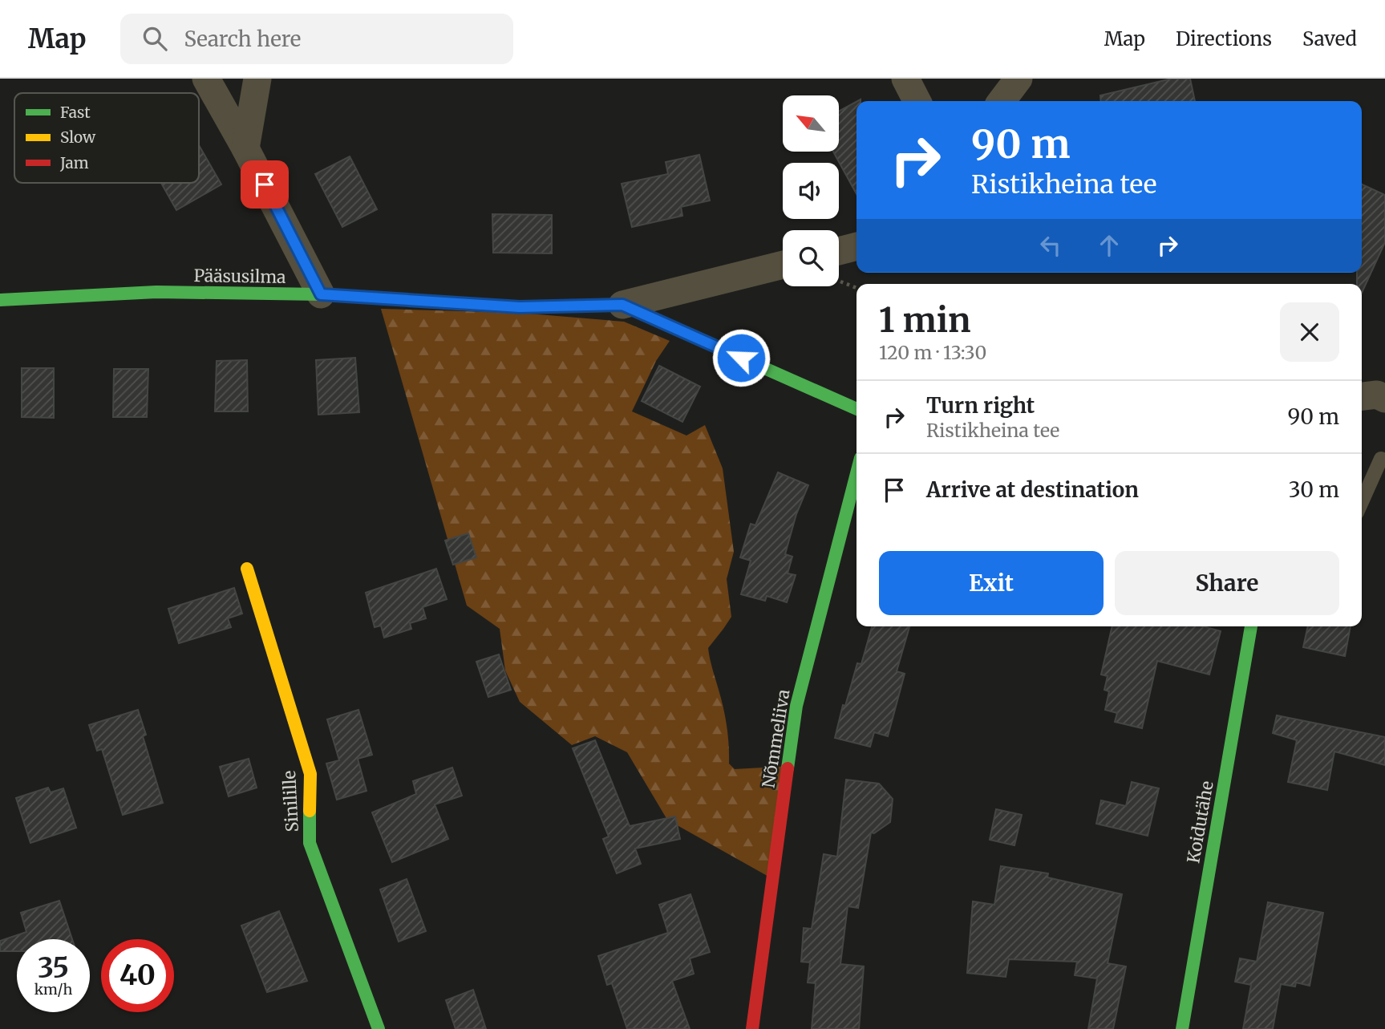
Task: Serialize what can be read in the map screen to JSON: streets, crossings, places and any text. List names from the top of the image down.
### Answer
{
  "streets": {
    "street": [
      "Pääsusilma",
      "Nõmmeliiva",
      "Sinilille",
      "Koidutähe"
    ]
  },
  "legend": ["Fast", "Slow", "Jam"],
  "north": "top left",
  "page": {
    "header": "Map",
    "search": "Search here",
    "nav": ["Map", "Directions", "Saved"],
    "turn": ["90 m", "Ristikheina tee"],
    "heading": ["1 min", "120 m · 13:30"],
    "list": [
      {
        "name": "Turn right",
        "note": "Ristikheina tee",
        "value": "90 m"
      },
      {
        "name": "Arrive at destination",
        "value": "30 m"
      }
    ],
    "buttons": ["Exit", "Share"],
    "speed": "35 km/h",
    "limit": "40"
  }
}
